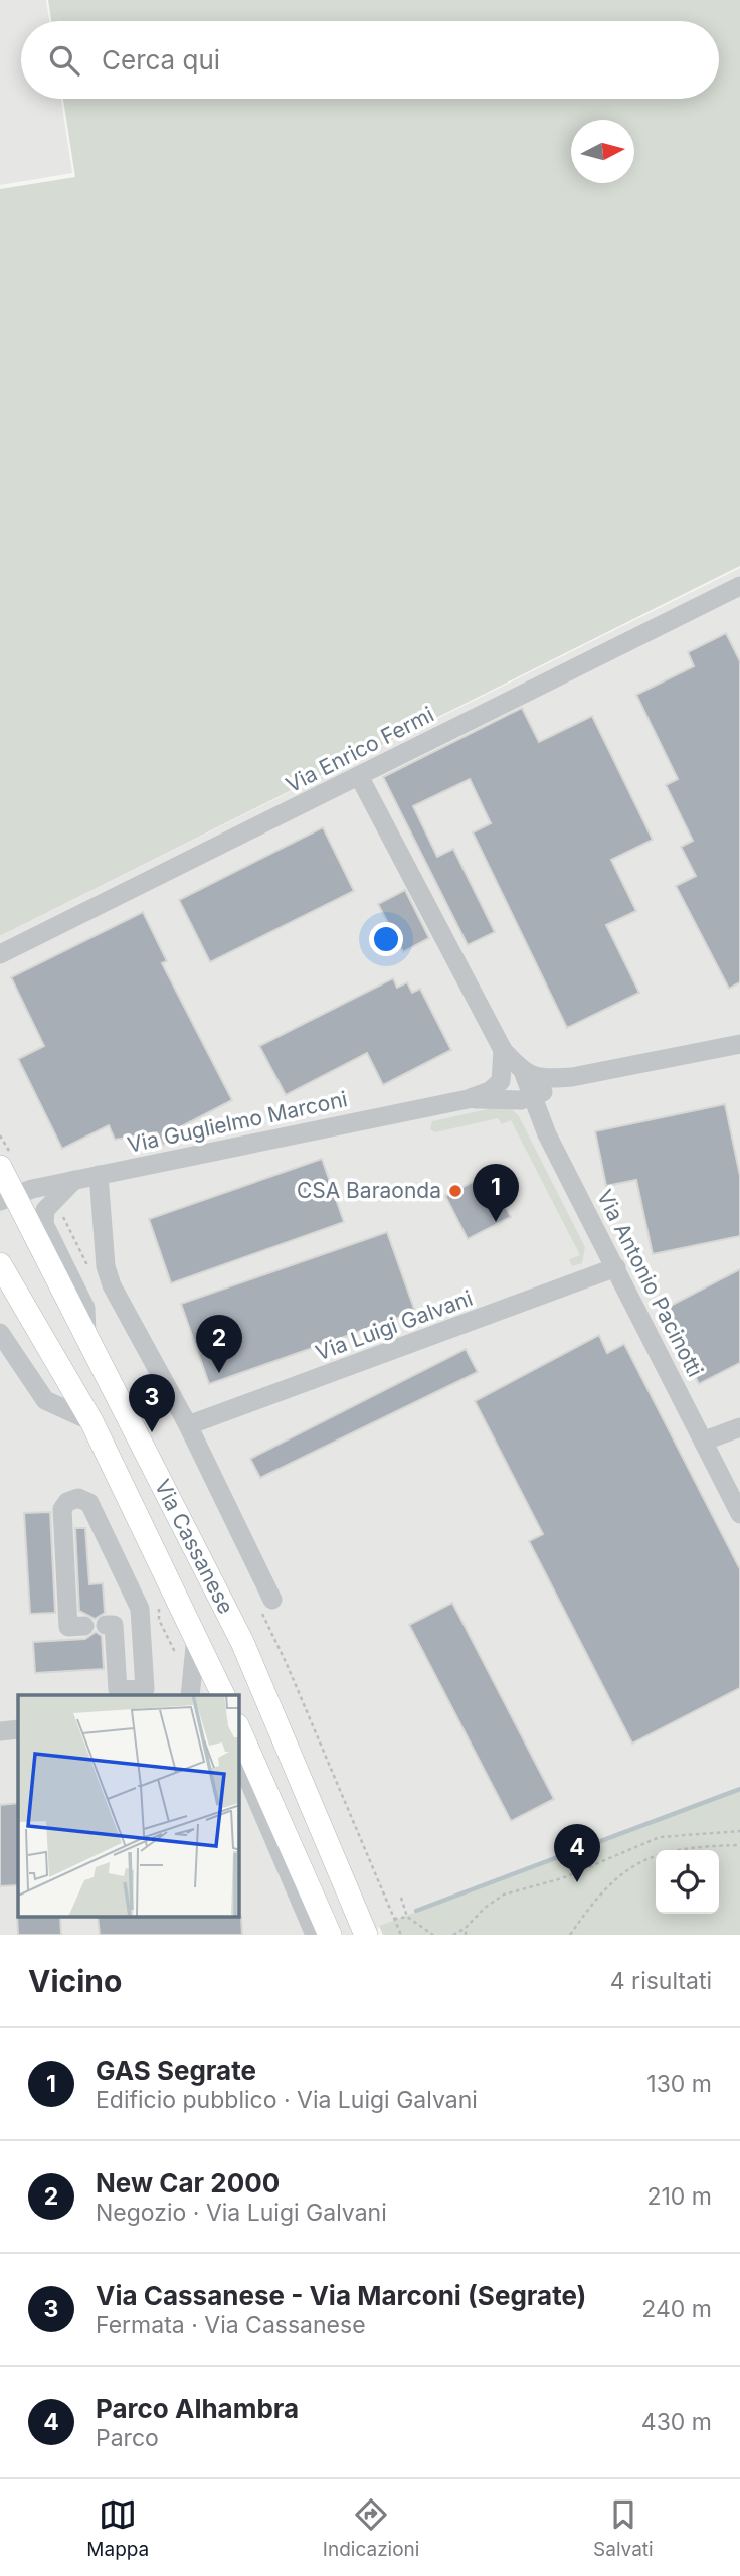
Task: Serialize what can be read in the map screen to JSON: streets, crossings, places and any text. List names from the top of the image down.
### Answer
{
  "streets": {
    "main road": ["Via Cassanese"],
    "street": [
      "Via Enrico Fermi",
      "Via Guglielmo Marconi",
      "Via Antonio Pacinotti",
      "Via Luigi Galvani"
    ]
  },
  "crossings": [
    ["Via Guglielmo Marconi", "Via Antonio Pacinotti"],
    ["Via Guglielmo Marconi", "Via Cassanese"],
    ["Via Antonio Pacinotti", "Via Luigi Galvani"]
  ],
  "places": ["CSA Baraonda"],
  "north": "right",
  "page": {
    "search": "Cerca qui",
    "pins": [
      "1",
      "2",
      "3",
      "4"
    ],
    "heading": ["Vicino", "4 risultati"],
    "list": [
      {
        "mark": "1",
        "name": "GAS Segrate",
        "note": "Edificio pubblico · Via Luigi Galvani",
        "value": "130 m"
      },
      {
        "mark": "2",
        "name": "New Car 2000",
        "note": "Negozio · Via Luigi Galvani",
        "value": "210 m"
      },
      {
        "mark": "3",
        "name": "Via Cassanese - Via Marconi (Segrate)",
        "note": "Fermata · Via Cassanese",
        "value": "240 m"
      },
      {
        "mark": "4",
        "name": "Parco Alhambra",
        "note": "Parco",
        "value": "430 m"
      }
    ],
    "nav": ["Mappa", "Indicazioni", "Salvati"]
  }
}
